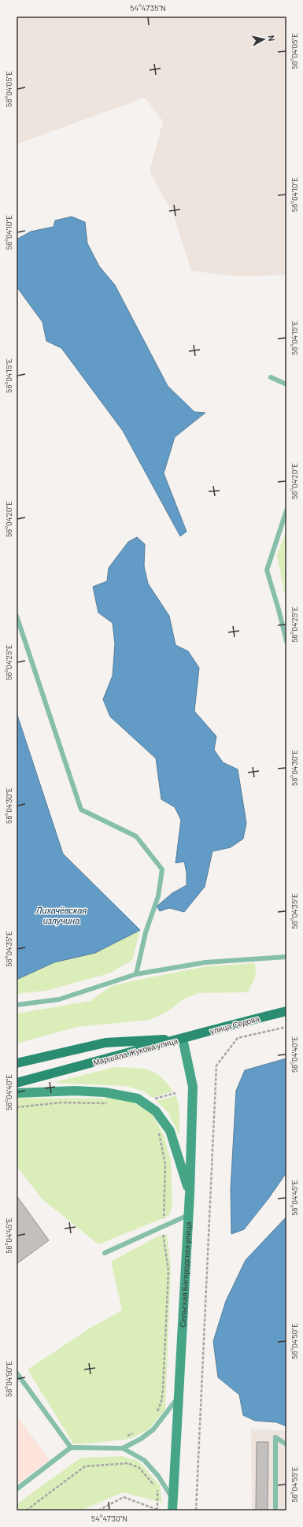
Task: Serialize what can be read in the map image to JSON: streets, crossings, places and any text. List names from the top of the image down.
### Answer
{
  "streets": {
    "main road": ["улица Седова", "Маршала Жукова улица", "Сельская Богородская улица"]
  },
  "crossings": [
    ["улица Седова", "Маршала Жукова улица"],
    ["улица Седова", "Сельская Богородская улица"],
    ["Маршала Жукова улица", "Сельская Богородская улица"]
  ],
  "water": ["Лихачёвская излучина"],
  "north": "right",
  "coordinates": [
    "54°47'35\"N",
    "56°04'05\"E",
    "56°04'10\"E",
    "56°04'15\"E",
    "56°04'20\"E",
    "56°04'25\"E",
    "56°04'30\"E",
    "56°04'35\"E",
    "56°04'40\"E",
    "56°04'45\"E",
    "56°04'50\"E",
    "56°04'55\"E",
    "54°47'30\"N"
  ]
}
